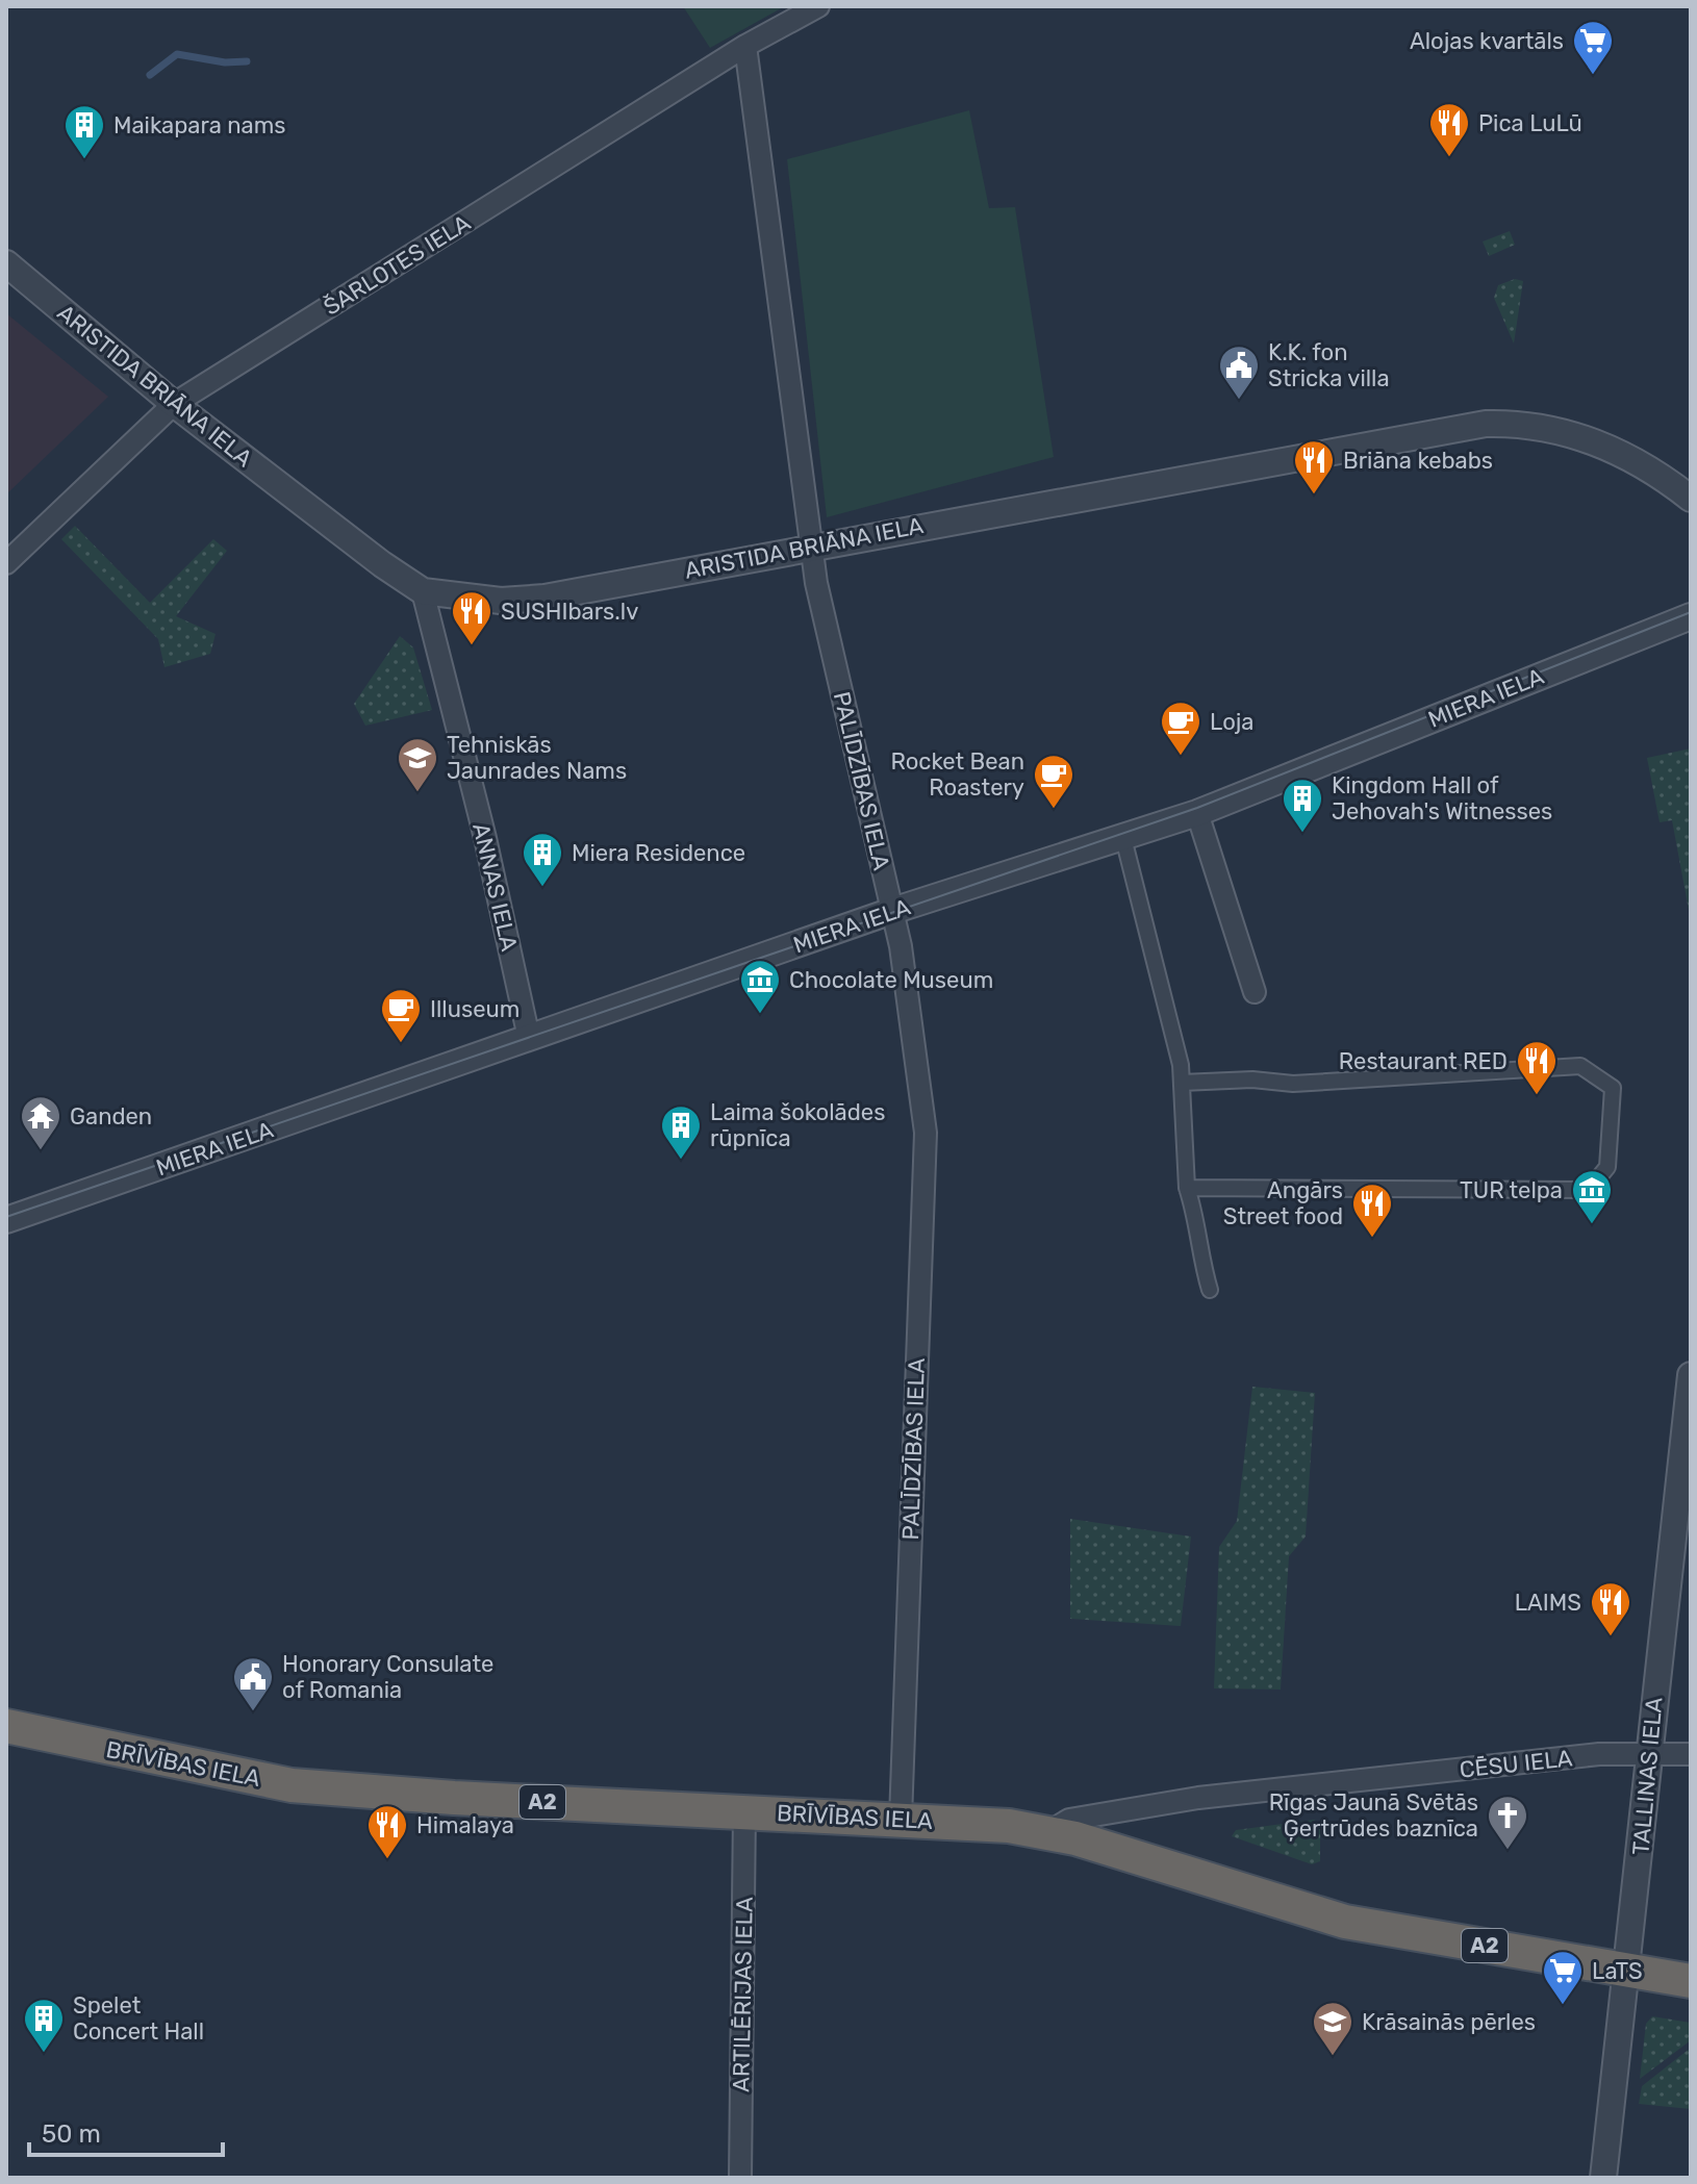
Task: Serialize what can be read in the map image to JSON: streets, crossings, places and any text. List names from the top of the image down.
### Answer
{
  "streets": {
    "highway": ["BRĪVĪBAS IELA", "A2"],
    "street": [
      "ŠARLOTES IELA",
      "ARISTIDA BRIĀNA IELA",
      "MIERA IELA",
      "PALĪDZĪBAS IELA",
      "ANNAS IELA",
      "CĒSU IELA",
      "TALLINAS IELA",
      "ARTILĒRIJAS IELA"
    ]
  },
  "crossings": [
    ["ŠARLOTES IELA", "ARISTIDA BRIĀNA IELA"],
    ["ŠARLOTES IELA", "PALĪDZĪBAS IELA"],
    ["ARISTIDA BRIĀNA IELA", "PALĪDZĪBAS IELA"],
    ["ARISTIDA BRIĀNA IELA", "ANNAS IELA"],
    ["MIERA IELA", "PALĪDZĪBAS IELA"],
    ["MIERA IELA", "ANNAS IELA"],
    ["PALĪDZĪBAS IELA", "BRĪVĪBAS IELA"],
    ["BRĪVĪBAS IELA", "CĒSU IELA"],
    ["BRĪVĪBAS IELA", "TALLINAS IELA"],
    ["BRĪVĪBAS IELA", "ARTILĒRIJAS IELA"],
    ["CĒSU IELA", "TALLINAS IELA"]
  ],
  "places": {
    "supermarket": ["Alojas kvartāls", "LaTS"],
    "restaurant": [
      "Pica LuLū",
      "Briāna kebabs",
      "SUSHIbars.lv",
      "Restaurant RED",
      "Angārs Street food",
      "LAIMS",
      "Himalaya"
    ],
    "building": [
      "Maikapara nams",
      "Kingdom Hall of Jehovah's Witnesses",
      "Miera Residence",
      "Laima šokolādes rūpnīca",
      "Spelet Concert Hall"
    ],
    "public building": ["K.K. fon Stricka villa", "Honorary Consulate of Romania"],
    "cafe": ["Loja", "Rocket Bean Roastery", "Illuseum"],
    "school or university": ["Tehniskās Jaunrades Nams", "Krāsainās pērles"],
    "museum": ["Chocolate Museum", "TUR telpa"],
    "temple": ["Ganden"],
    "church": ["Rīgas Jaunā Svētās Ģertrūdes baznīca"]
  },
  "scale_bar": "50 m"
}
